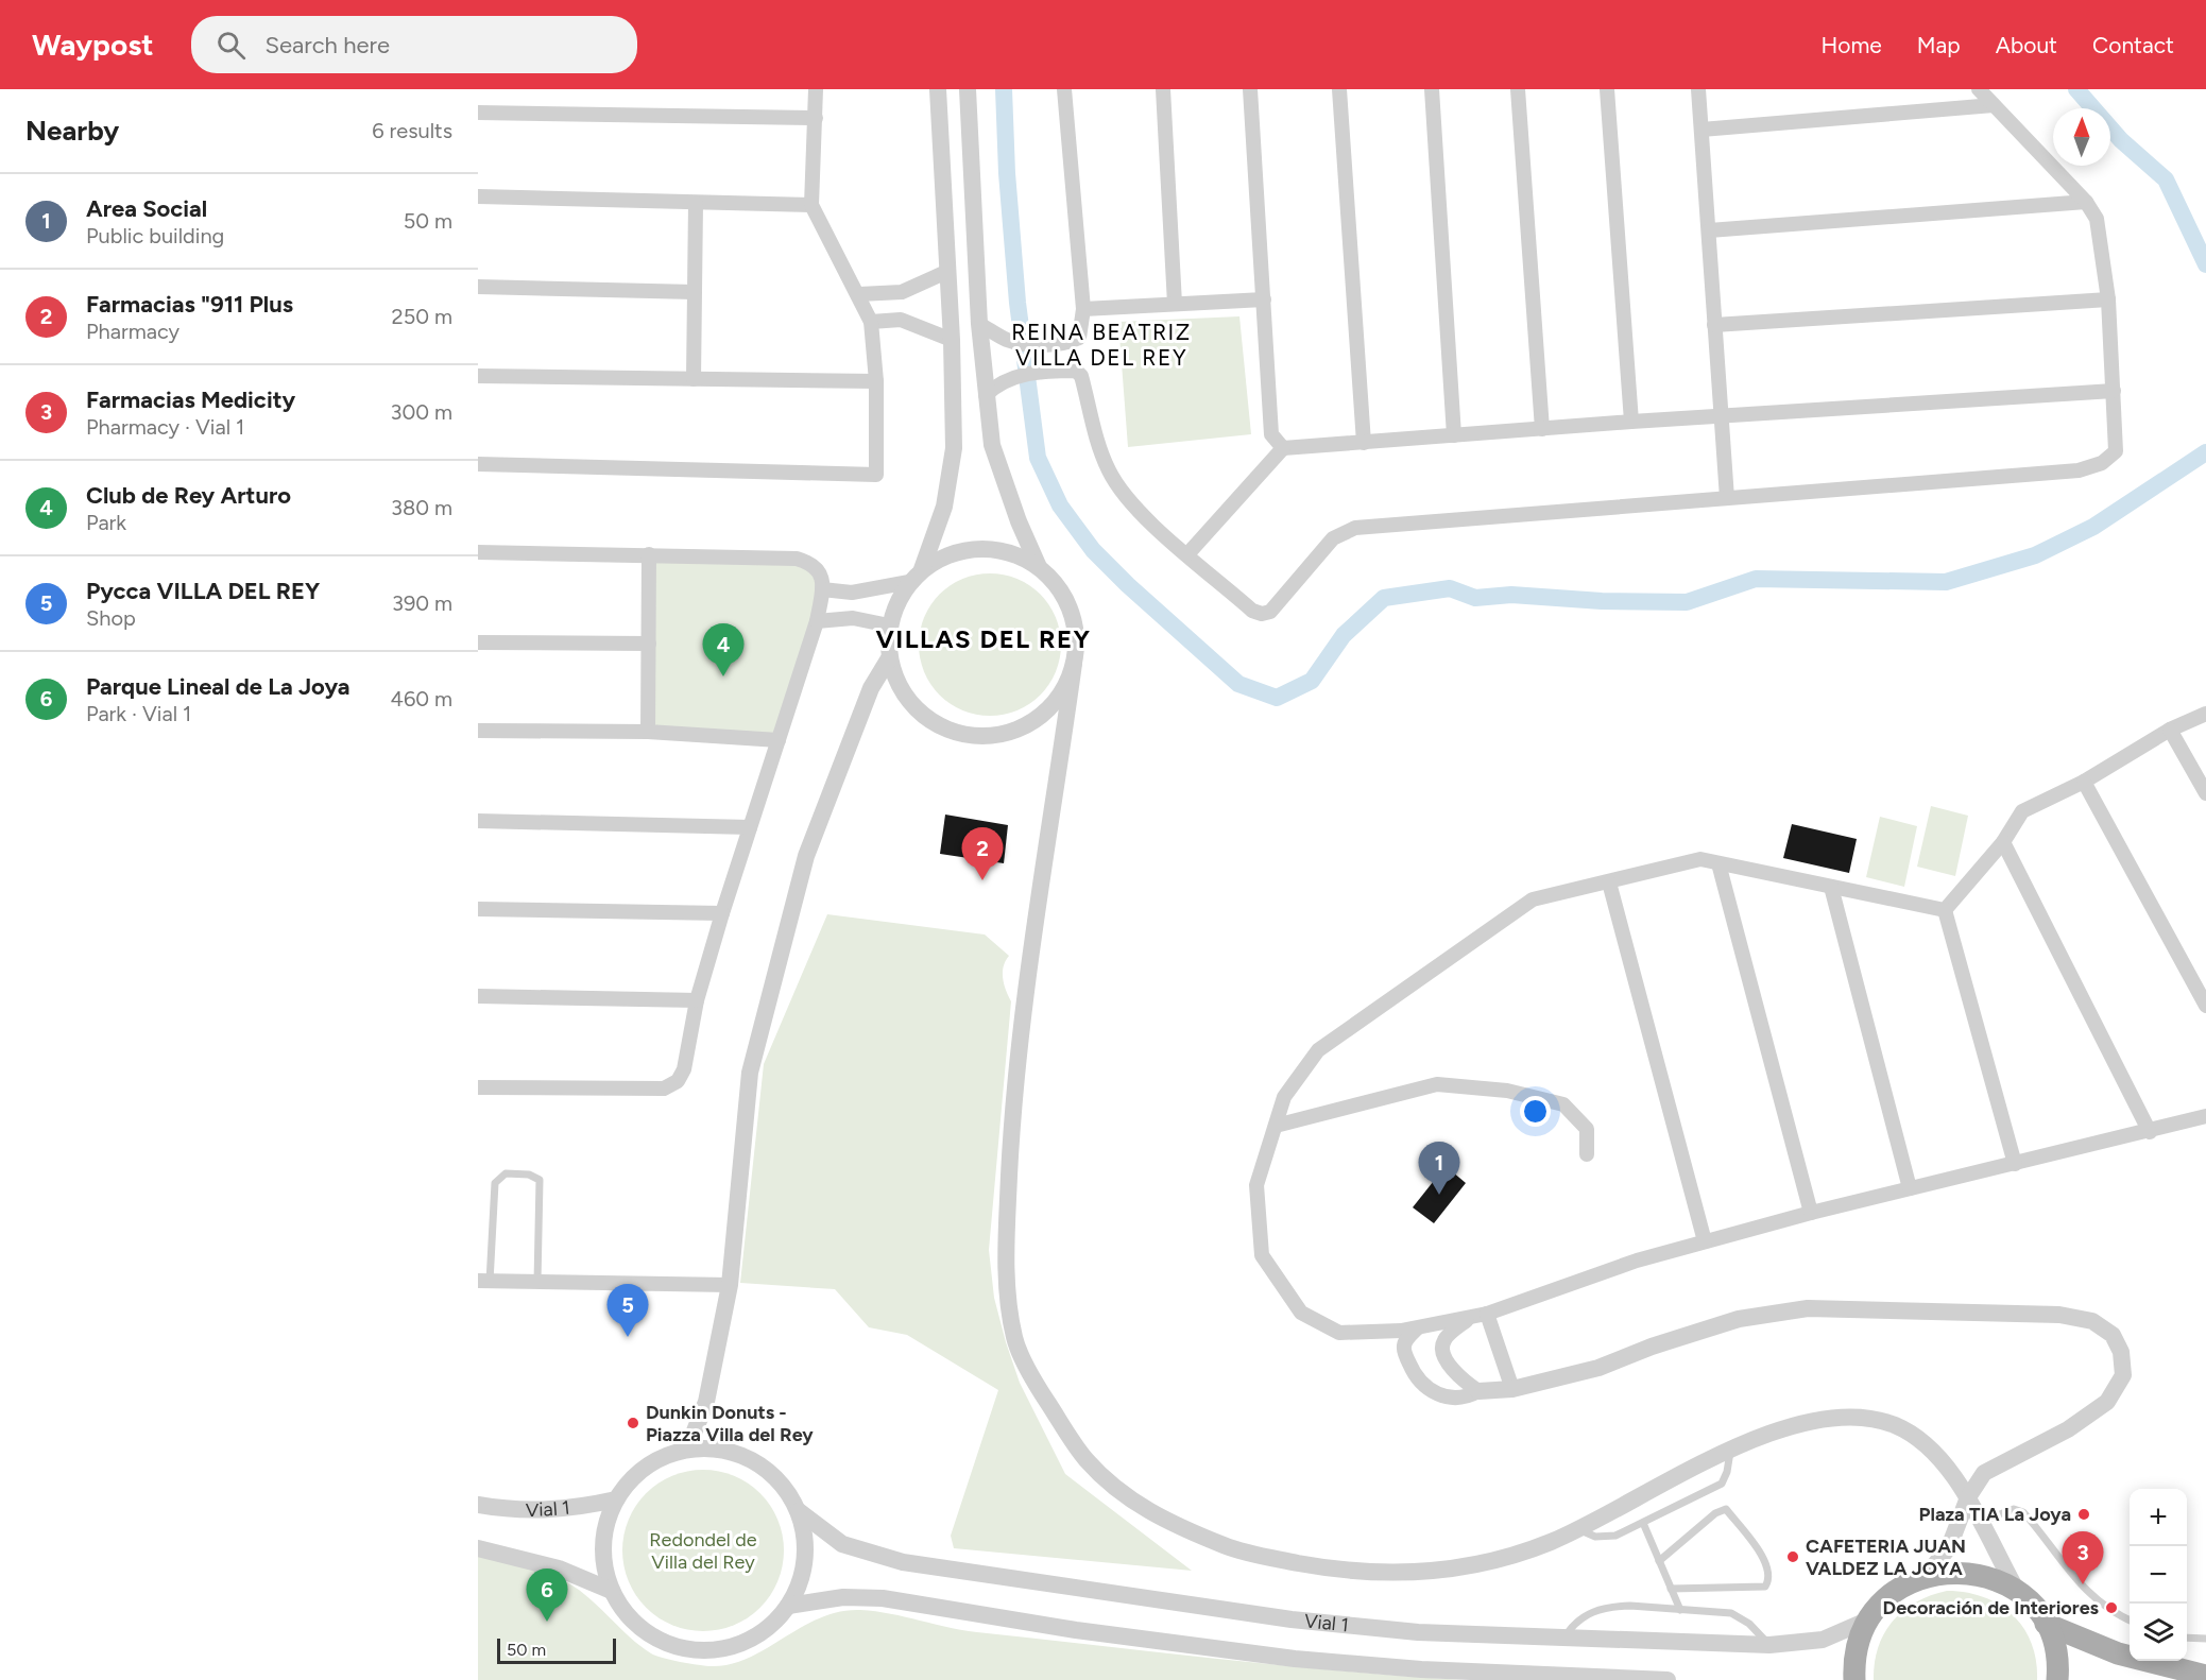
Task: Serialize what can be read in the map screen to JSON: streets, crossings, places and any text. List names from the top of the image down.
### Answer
{
  "streets": {
    "street": ["Vial 1"]
  },
  "districts": ["REINA BEATRIZ VILLA DEL REY", "VILLAS DEL REY"],
  "parks": ["Redondel de Villa del Rey"],
  "places": [
    "Dunkin Donuts - Piazza Villa del Rey",
    "Plaza TIA La Joya",
    "CAFETERIA JUAN VALDEZ LA JOYA",
    "Decoración de Interiores"
  ],
  "scale_bar": "50 m",
  "north": "top",
  "page": {
    "header": "Waypost",
    "search": "Search here",
    "nav": [
      "Home",
      "Map",
      "About",
      "Contact"
    ],
    "heading": ["Nearby", "6 results"],
    "list": [
      {
        "mark": "1",
        "name": "Area Social",
        "note": "Public building",
        "value": "50 m"
      },
      {
        "mark": "2",
        "name": "Farmacias \"911 Plus",
        "note": "Pharmacy",
        "value": "250 m"
      },
      {
        "mark": "3",
        "name": "Farmacias Medicity",
        "note": "Pharmacy · Vial 1",
        "value": "300 m"
      },
      {
        "mark": "4",
        "name": "Club de Rey Arturo",
        "note": "Park",
        "value": "380 m"
      },
      {
        "mark": "5",
        "name": "Pycca VILLA DEL REY",
        "note": "Shop",
        "value": "390 m"
      },
      {
        "mark": "6",
        "name": "Parque Lineal de La Joya",
        "note": "Park · Vial 1",
        "value": "460 m"
      }
    ],
    "pins": [
      "4",
      "2",
      "1",
      "5",
      "3",
      "6"
    ],
    "map_buttons": ["+", "−"],
    "scale": "50 m"
  }
}
